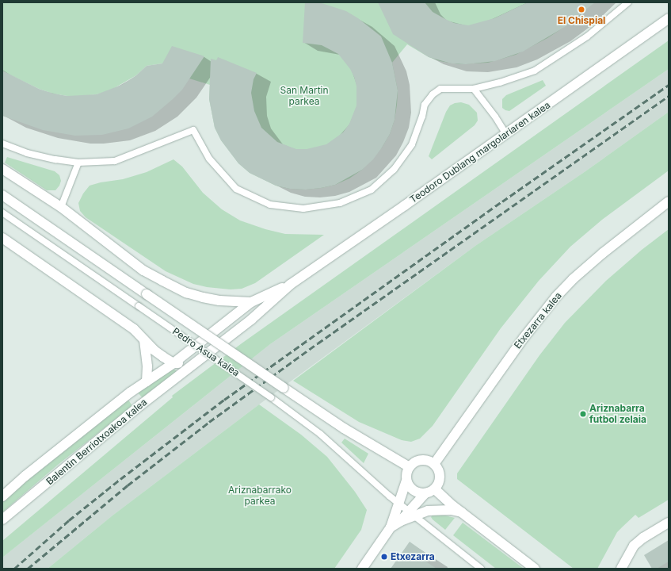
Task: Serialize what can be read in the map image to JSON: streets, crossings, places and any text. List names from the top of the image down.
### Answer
{
  "streets": {
    "street": [
      "Teodoro Dublang margolariaren kalea",
      "Etxezarra kalea",
      "Pedro Asua kalea",
      "Balentin Berriotxoakoa kalea"
    ]
  },
  "crossings": [
    ["Teodoro Dublang margolariaren kalea", "Pedro Asua kalea"],
    ["Teodoro Dublang margolariaren kalea", "Balentin Berriotxoakoa kalea"],
    ["Etxezarra kalea", "Pedro Asua kalea"],
    ["Pedro Asua kalea", "Balentin Berriotxoakoa kalea"]
  ],
  "parks": ["San Martin parkea", "Ariznabarrako parkea"],
  "places": ["El Chispial", "Ariznabarra futbol zelaia", "Etxezarra"]
}
